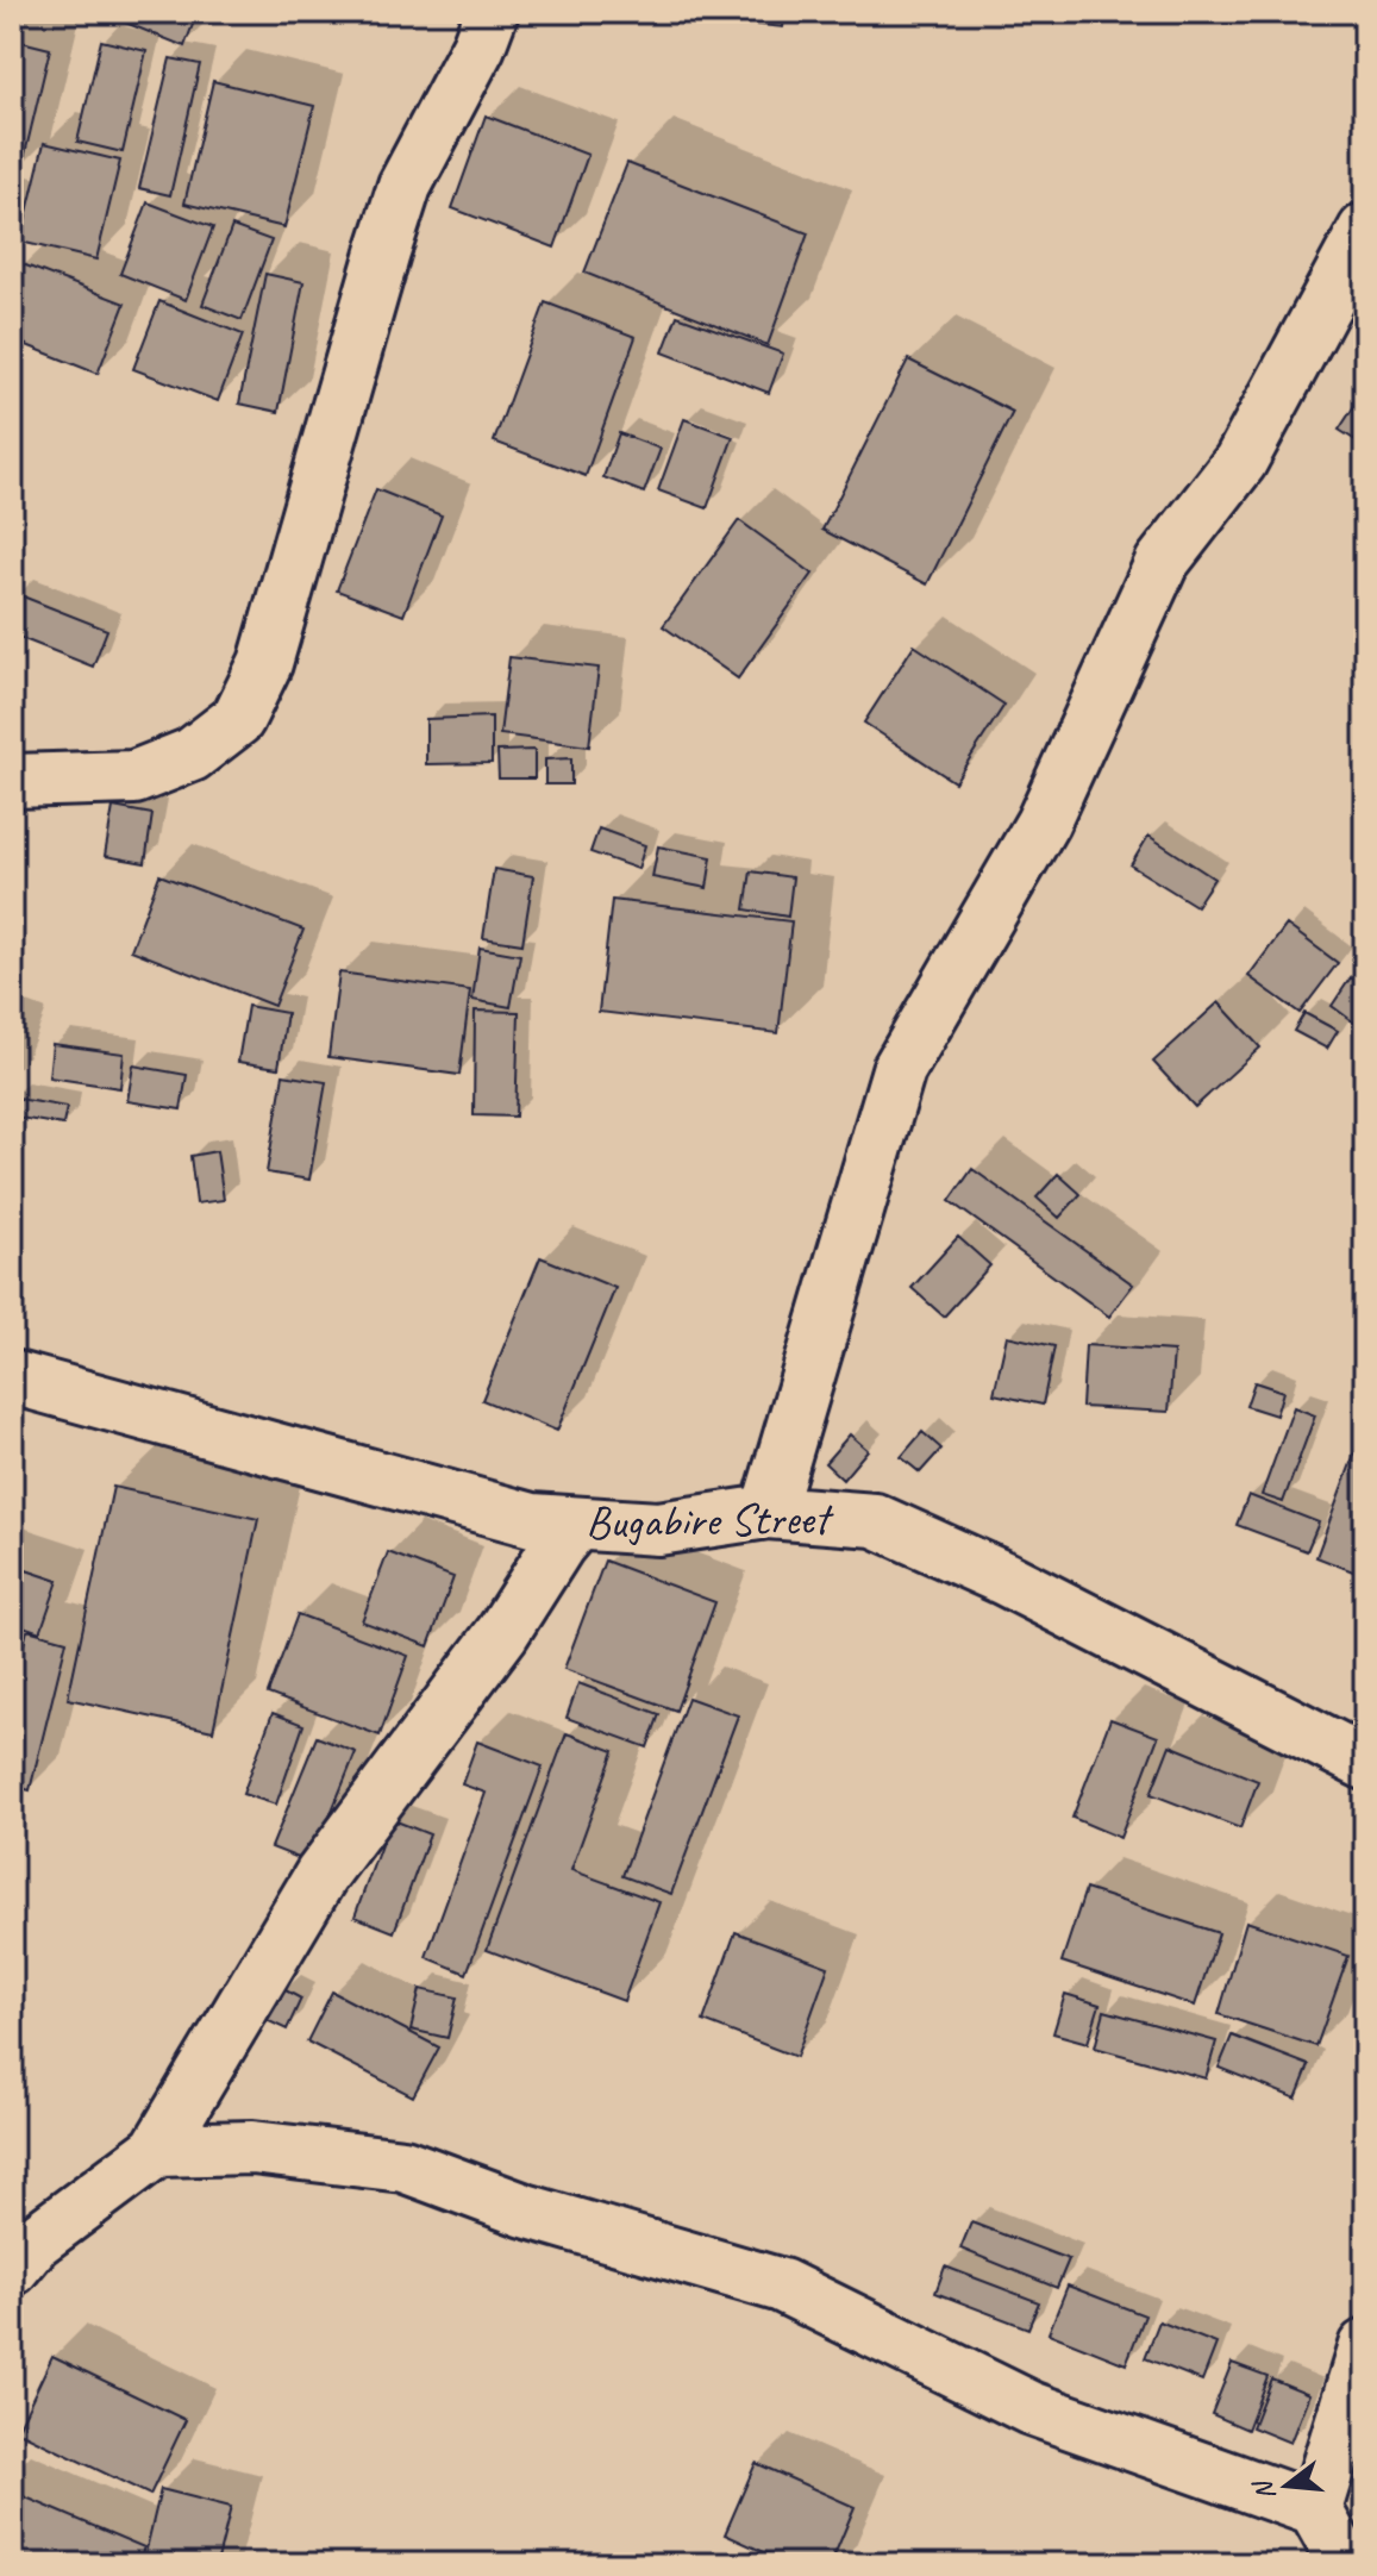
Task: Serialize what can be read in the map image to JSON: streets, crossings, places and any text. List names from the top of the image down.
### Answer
{
  "streets": {
    "street": ["Bugabire Street"]
  },
  "north": "left"
}
